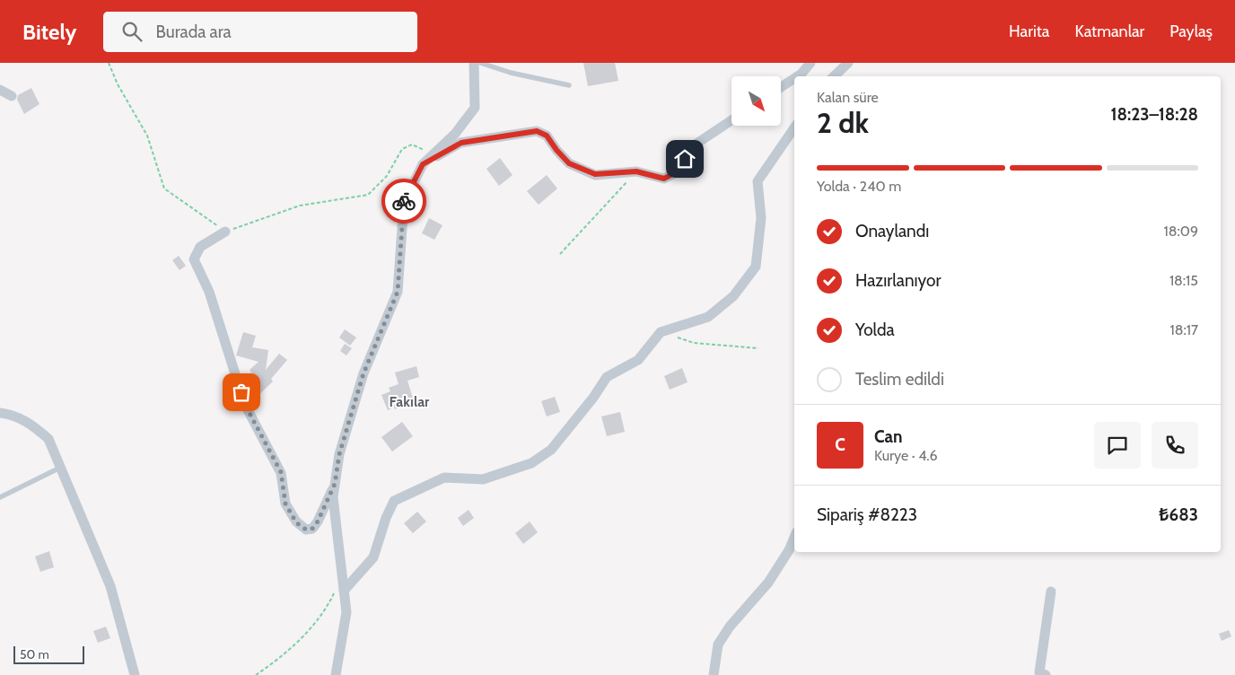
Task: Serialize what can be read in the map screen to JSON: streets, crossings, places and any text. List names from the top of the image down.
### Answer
{
  "districts": ["Fakılar"],
  "scale_bar": "50 m",
  "north": "bottom right",
  "page": {
    "header": "Bitely",
    "search": "Burada ara",
    "nav": ["Harita", "Katmanlar", "Paylaş"],
    "heading": ["2 dk", "Kalan süre", "18:23–18:28"],
    "panel": [
      "Can",
      "Kurye · 4.6",
      "Sipariş #8223",
      "₺683"
    ],
    "bar": "Yolda · 240 m",
    "list": [
      ["Onaylandı", "18:09"],
      ["Hazırlanıyor", "18:15"],
      ["Yolda", "18:17"],
      "Teslim edildi"
    ],
    "round": "C",
    "scale": "50 m"
  }
}
